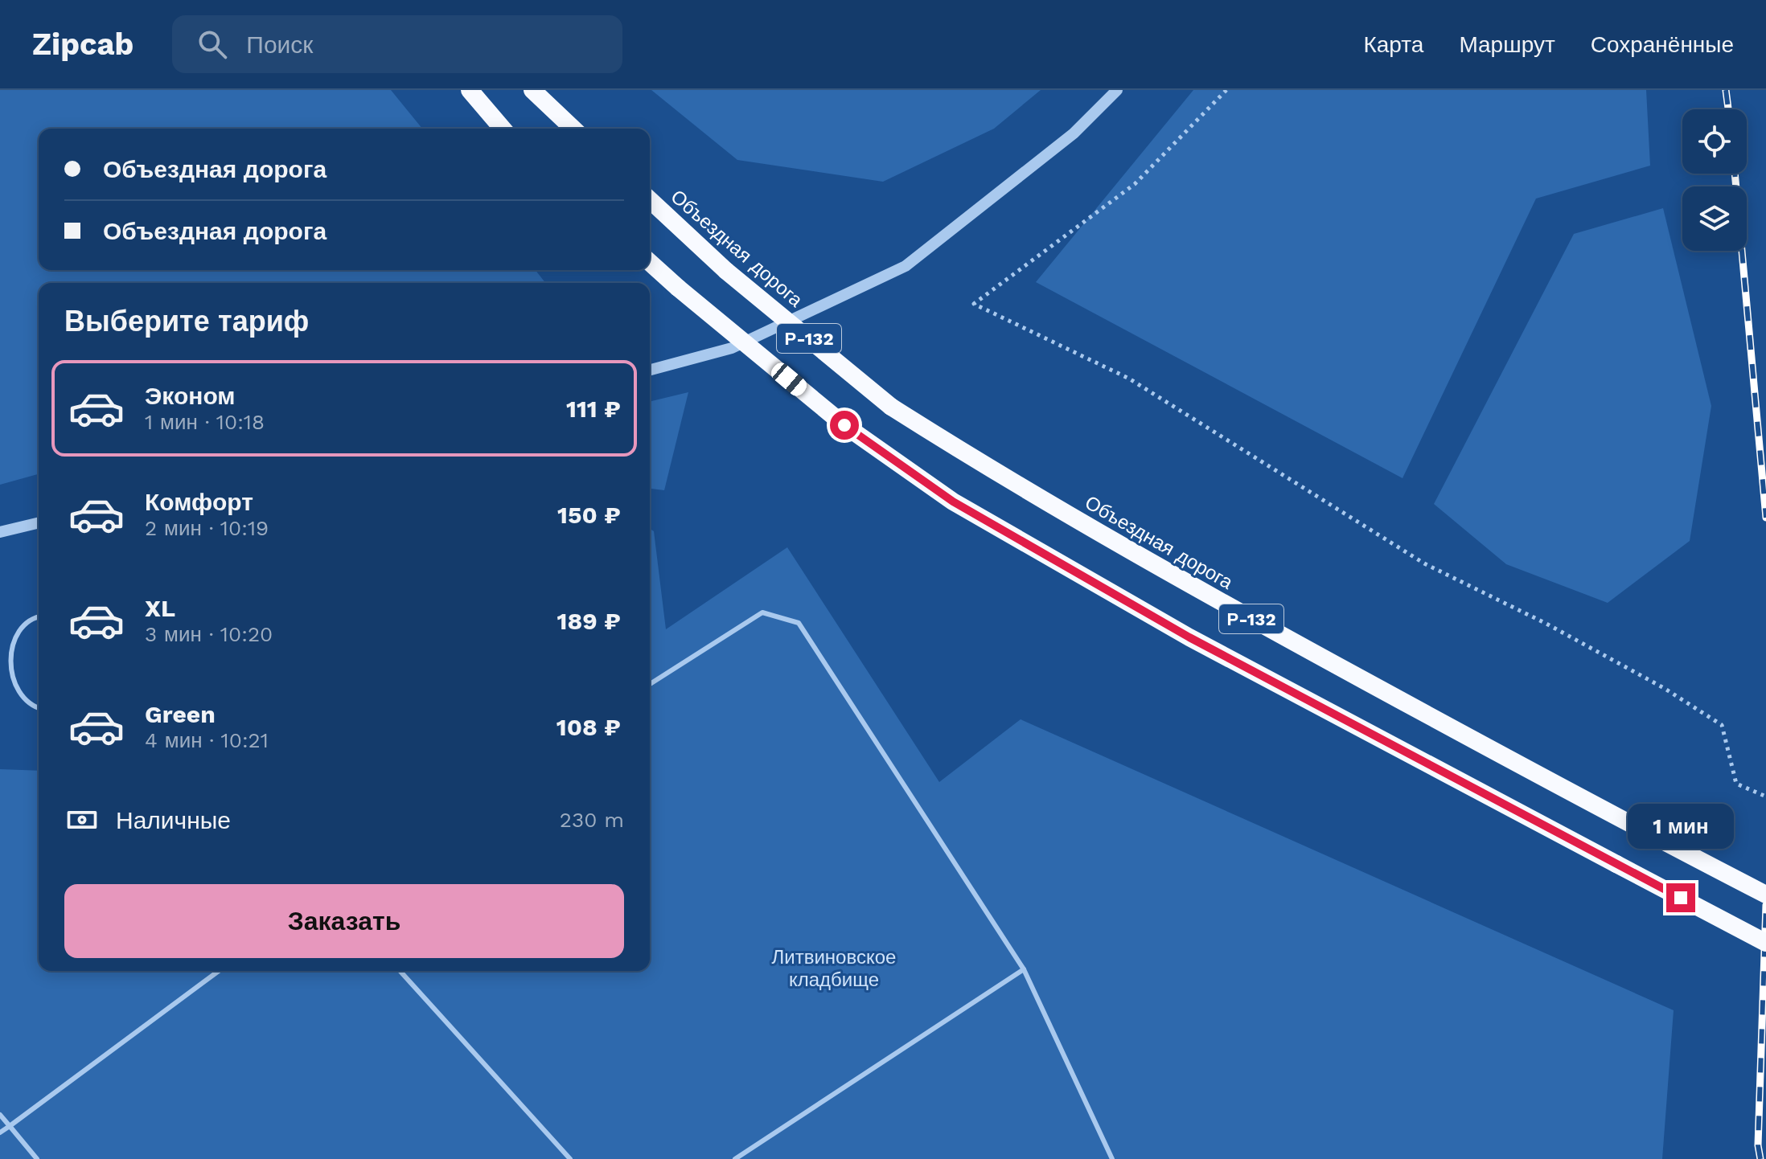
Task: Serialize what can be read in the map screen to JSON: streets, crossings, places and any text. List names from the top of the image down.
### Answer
{
  "streets": {
    "highway": ["Объездная дорога", "Р-132"]
  },
  "parks": ["Литвиновское кладбище"],
  "page": {
    "header": "Zipcab",
    "search": "Поиск",
    "nav": ["Карта", "Маршрут", "Сохранённые"],
    "banner": ["Объездная дорога", "Объездная дорога"],
    "heading": "Выберите тариф",
    "list": [
      {
        "name": "Эконом",
        "note": "1 мин · 10:18",
        "value": "111 ₽"
      },
      {
        "name": "Комфорт",
        "note": "2 мин · 10:19",
        "value": "150 ₽"
      },
      {
        "name": "XL",
        "note": "3 мин · 10:20",
        "value": "189 ₽"
      },
      {
        "name": "Green",
        "note": "4 мин · 10:21",
        "value": "108 ₽"
      }
    ],
    "pay": ["Наличные", "230 m"],
    "bubble": "1 мин",
    "buttons": "Заказать"
  }
}
